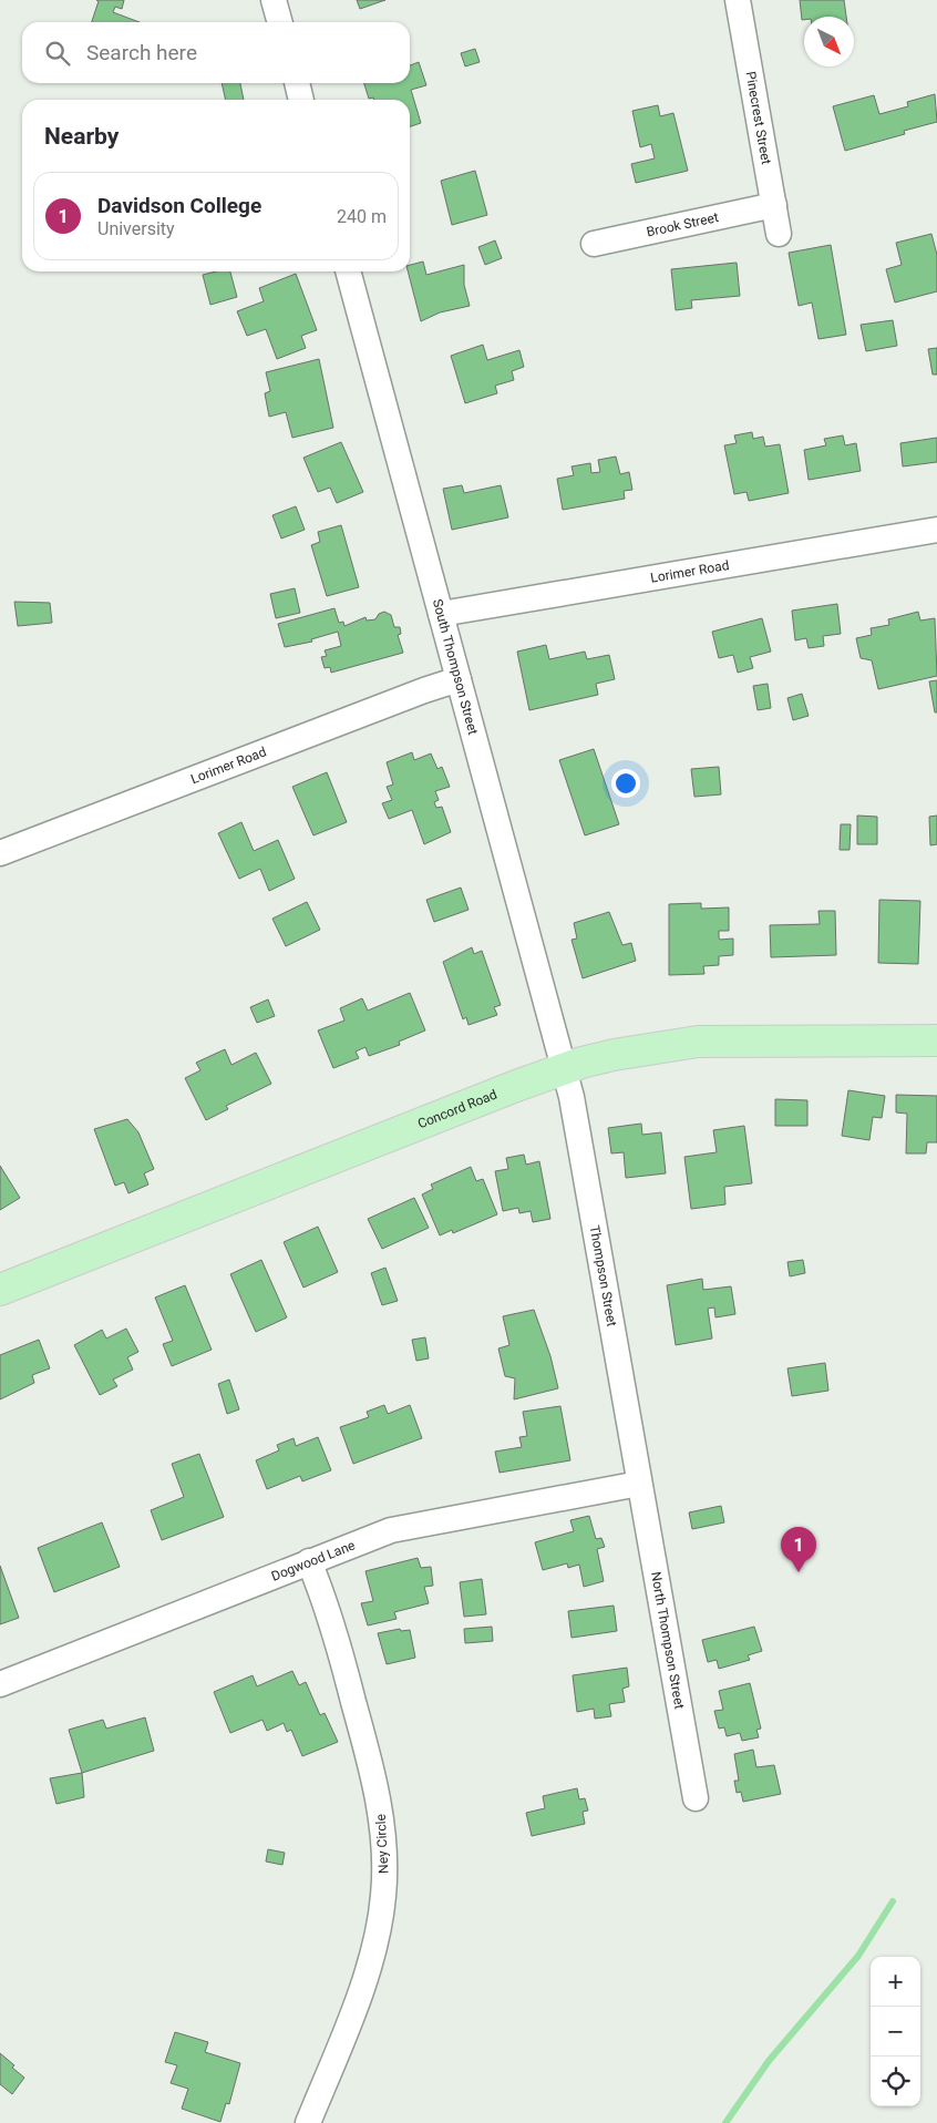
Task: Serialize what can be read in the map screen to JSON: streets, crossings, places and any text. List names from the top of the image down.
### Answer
{
  "streets": {
    "main road": ["Concord Road"],
    "street": [
      "Pinecrest Street",
      "Brook Street",
      "Lorimer Road",
      "South Thompson Street",
      "Thompson Street",
      "Dogwood Lane",
      "North Thompson Street",
      "Ney Circle"
    ]
  },
  "crossings": [
    ["Pinecrest Street", "Brook Street"],
    ["Lorimer Road", "South Thompson Street"],
    ["South Thompson Street", "Concord Road"],
    ["South Thompson Street", "Thompson Street"],
    ["Concord Road", "Thompson Street"],
    ["Thompson Street", "Dogwood Lane"],
    ["Thompson Street", "North Thompson Street"],
    ["Dogwood Lane", "North Thompson Street"],
    ["Dogwood Lane", "Ney Circle"]
  ],
  "north": "bottom right",
  "page": {
    "search": "Search here",
    "heading": "Nearby",
    "list": [
      {
        "mark": "1",
        "name": "Davidson College",
        "note": "University",
        "value": "240 m"
      }
    ],
    "pins": "1",
    "map_buttons": ["+", "−"]
  }
}
